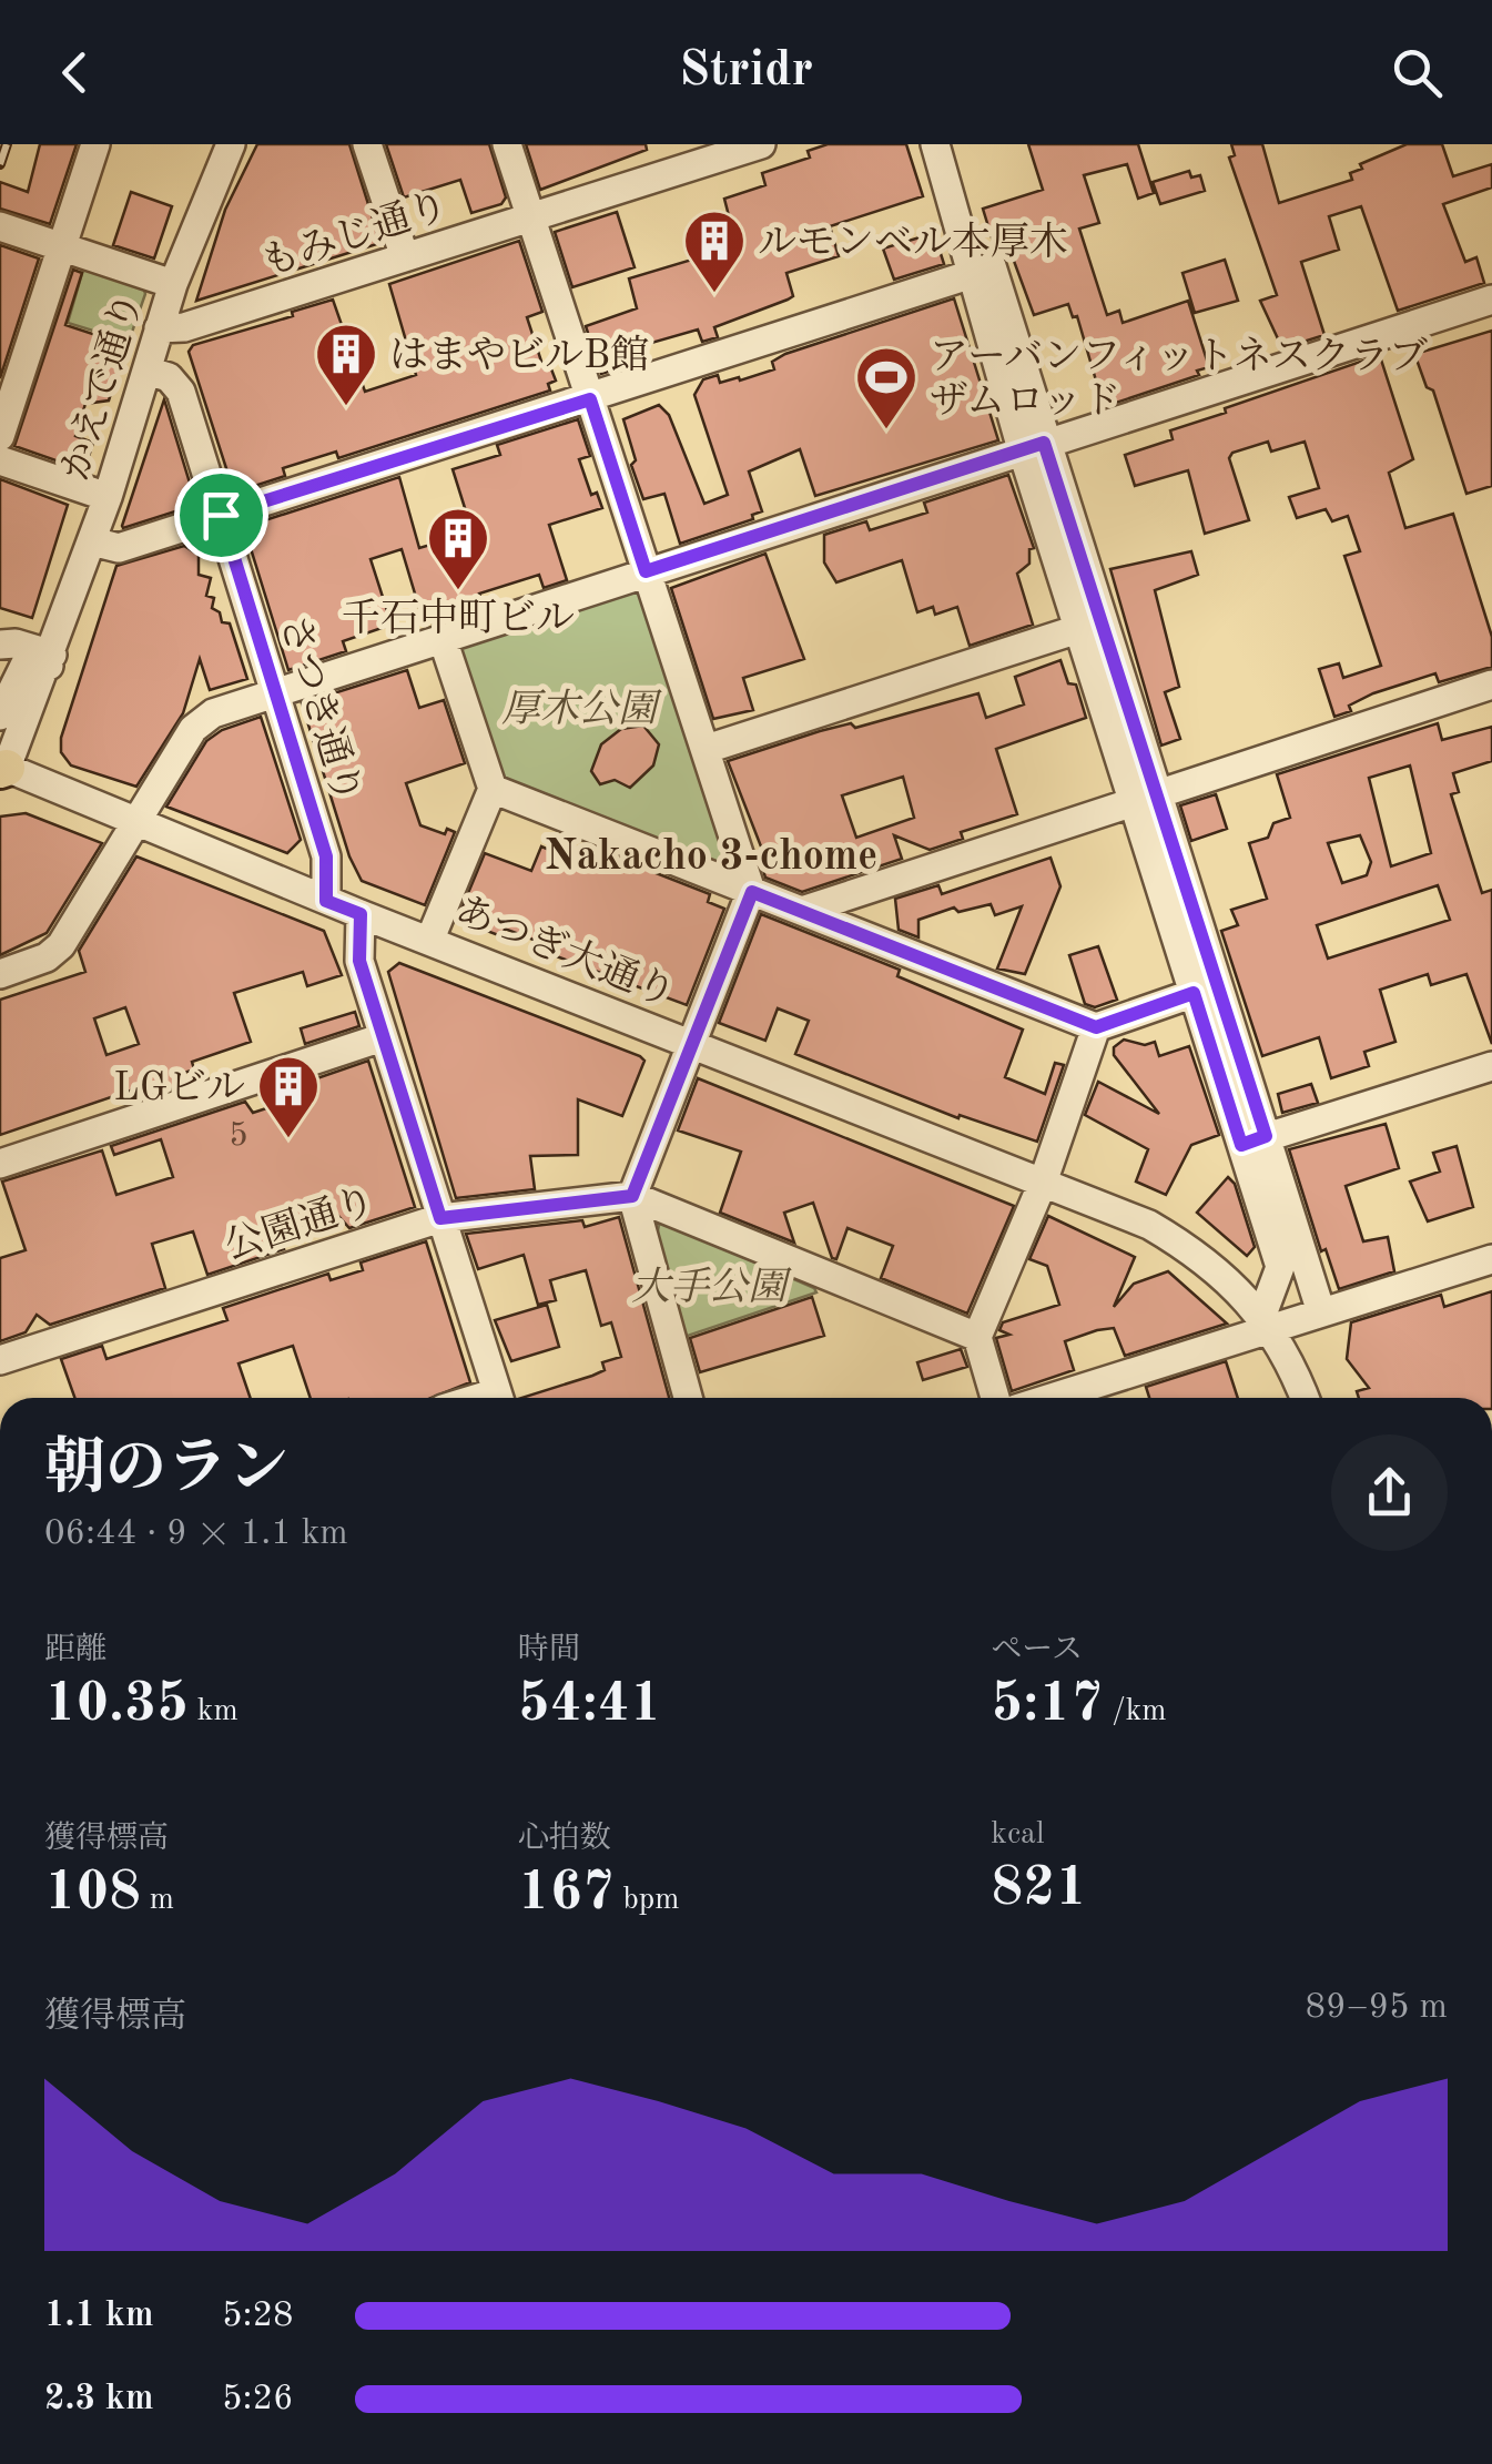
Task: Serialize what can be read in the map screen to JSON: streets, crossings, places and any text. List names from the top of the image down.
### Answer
{
  "streets": {
    "street": [
      "もみじ通り",
      "かえで通り",
      "さつき通り",
      "あつぎ大通り",
      "公園通り"
    ]
  },
  "crossings": [
    ["もみじ通り", "かえで通り"],
    ["かえで通り", "さつき通り"],
    ["かえで通り", "あつぎ大通り"],
    ["さつき通り", "あつぎ大通り"]
  ],
  "districts": ["Nakacho 3-chome"],
  "parks": ["厚木公園", "大手公園"],
  "places": {
    "building": [
      "ルモンベル本厚木",
      "はまやビルB館",
      "千石中町ビル",
      "LGビル"
    ],
    "sports": ["アーバンフィットネスクラブ ザムロッド"]
  },
  "house_numbers": ["5"],
  "page": {
    "header": "Stridr",
    "heading": ["朝のラン", "06:44 · 9 × 1.1 km"],
    "stats": [
      ["距離", "10.35 km"],
      ["時間", "54:41"],
      ["ペース", "5:17 /km"],
      ["獲得標高", "108 m"],
      ["心拍数", "167 bpm"],
      ["kcal", "821"]
    ],
    "chart": ["獲得標高", "89–95 m"],
    "list": [
      {
        "name": "1.1 km",
        "note": "5:28"
      },
      {
        "name": "2.3 km",
        "note": "5:26"
      }
    ]
  }
}
